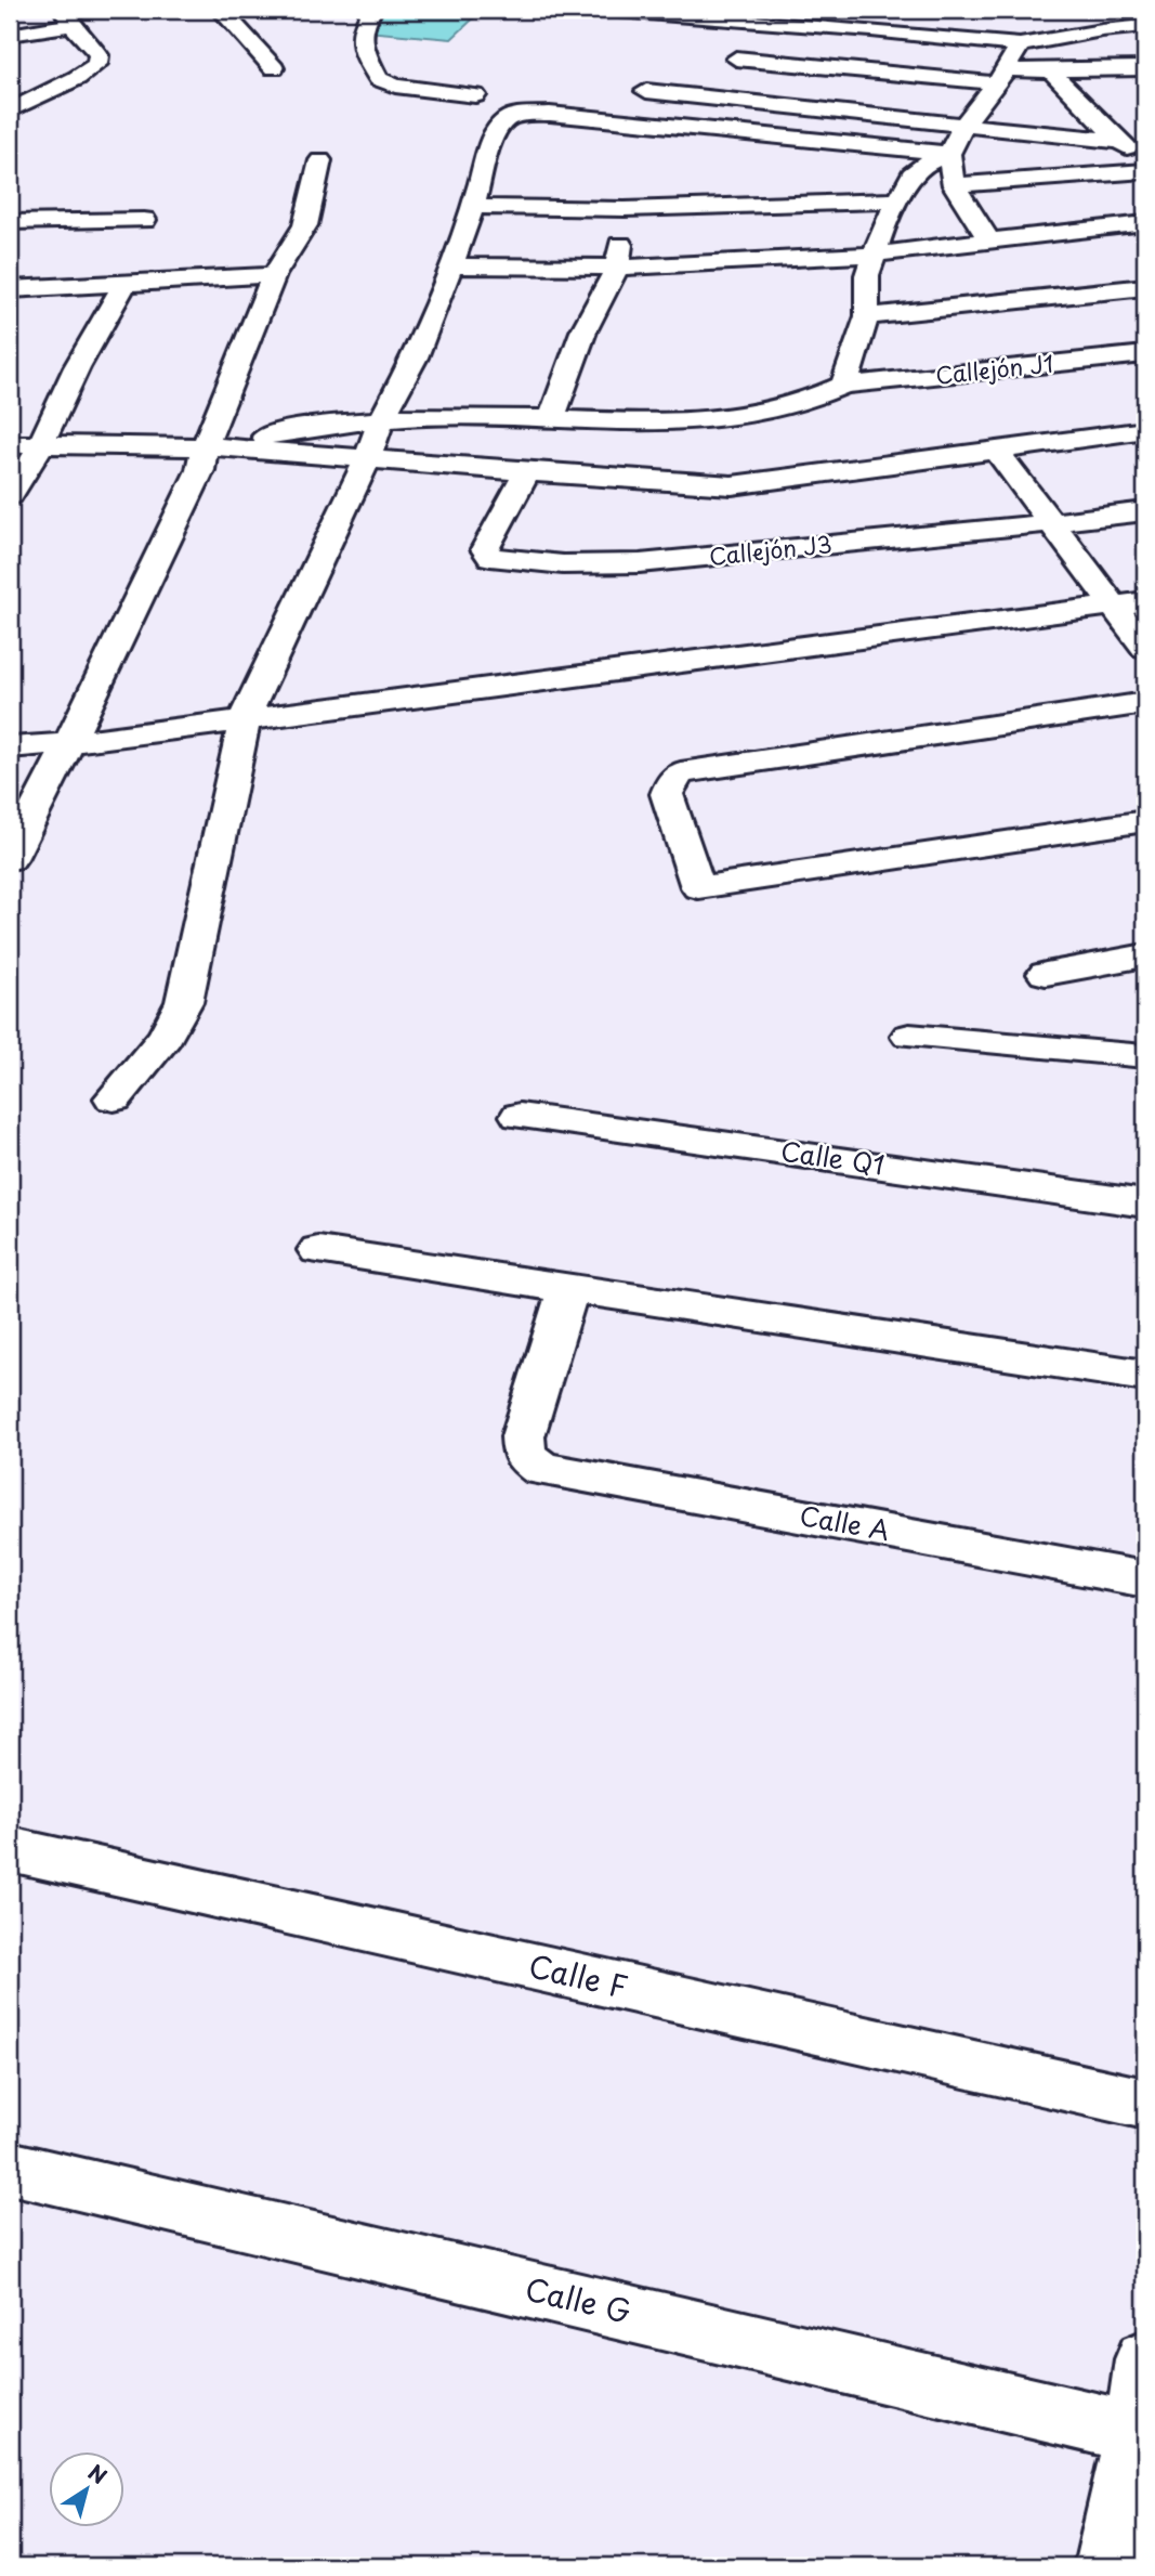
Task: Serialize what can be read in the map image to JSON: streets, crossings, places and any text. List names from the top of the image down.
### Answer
{
  "streets": {
    "street": [
      "Callejón J1",
      "Callejón J3",
      "Calle Q1",
      "Calle A",
      "Calle F",
      "Calle G"
    ]
  },
  "north": "top right"
}
